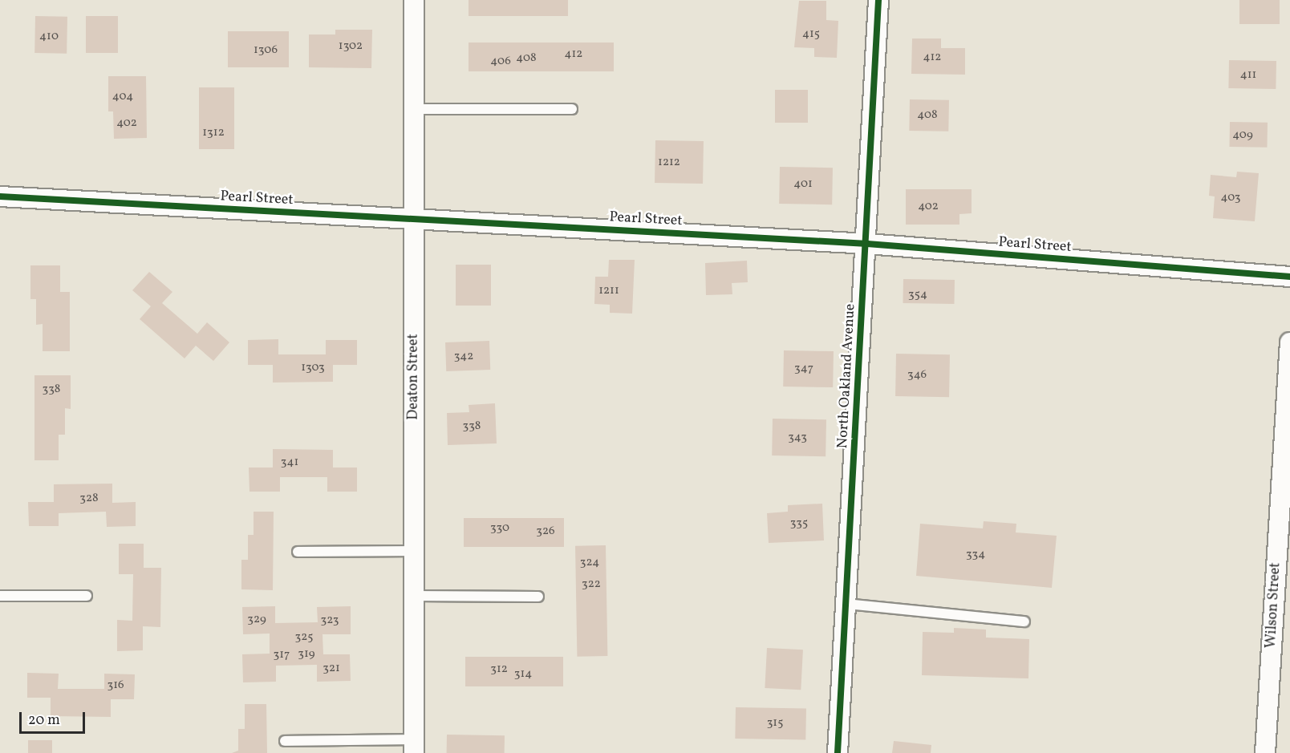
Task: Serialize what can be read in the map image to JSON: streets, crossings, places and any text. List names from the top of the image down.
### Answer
{
  "streets": {
    "street": [
      "Pearl Street",
      "North Oakland Avenue",
      "Deaton Street",
      "Wilson Street"
    ]
  },
  "crossings": [
    ["Pearl Street", "North Oakland Avenue"],
    ["Pearl Street", "Deaton Street"]
  ],
  "house_numbers": [
    "415",
    "410",
    "1302",
    "1306",
    "412",
    "412",
    "408",
    "406",
    "411",
    "404",
    "408",
    "402",
    "1312",
    "409",
    "1212",
    "401",
    "403",
    "402",
    "1211",
    "354",
    "342",
    "1303",
    "347",
    "346",
    "338",
    "338",
    "343",
    "341",
    "328",
    "335",
    "330",
    "326",
    "334",
    "324",
    "322",
    "329",
    "323",
    "325",
    "319",
    "317",
    "321",
    "312",
    "314",
    "316",
    "315"
  ],
  "scale_bar": "20 m"
}
